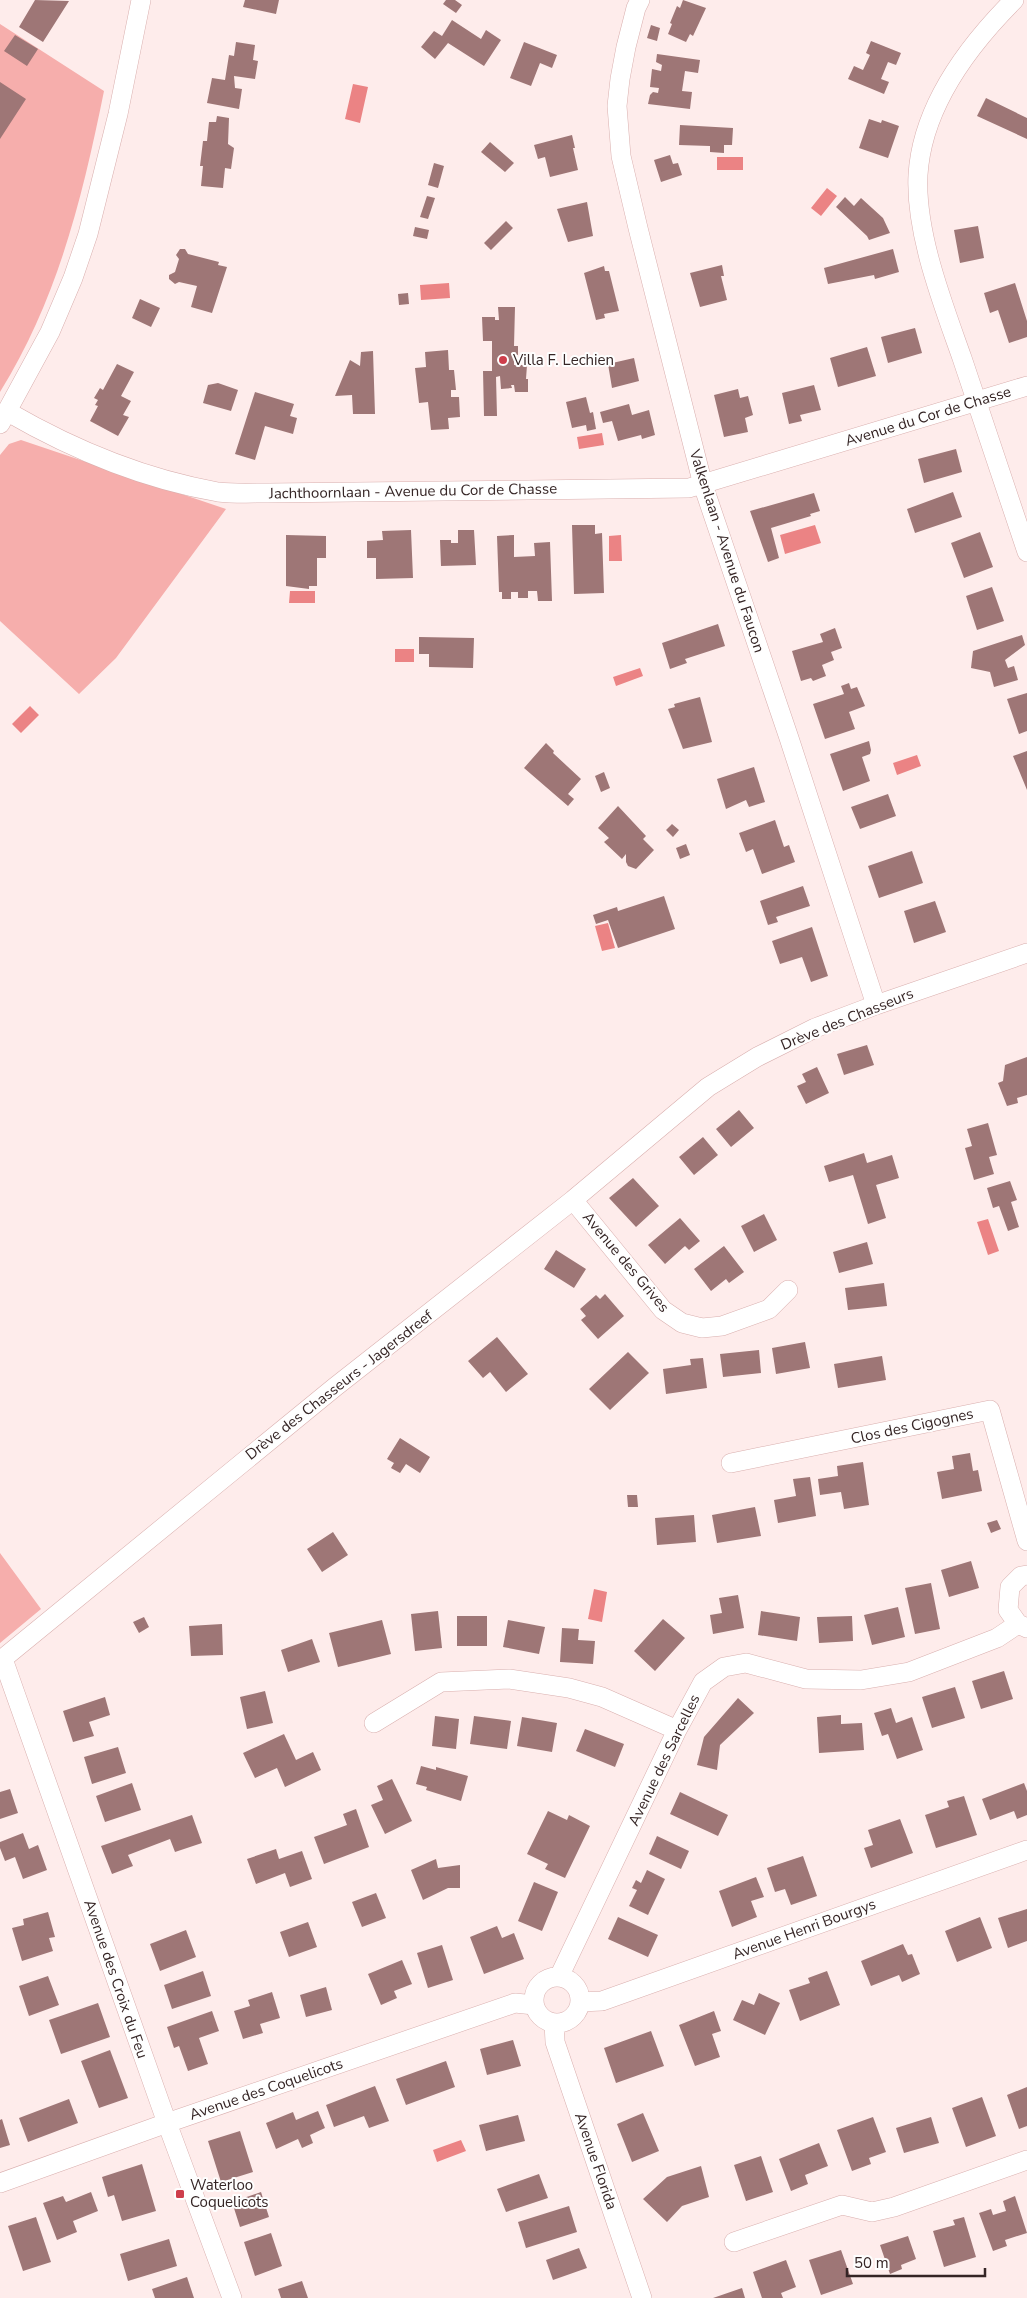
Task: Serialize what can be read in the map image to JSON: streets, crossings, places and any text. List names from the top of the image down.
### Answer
{
  "streets": {
    "street": [
      "Avenue du Cor de Chasse",
      "Jachthoornlaan - Avenue du Cor de Chasse",
      "Valkenlaan - Avenue du Faucon",
      "Drève des Chasseurs",
      "Avenue des Grives",
      "Drève des Chasseurs - Jagersdreef",
      "Clos des Cigognes",
      "Avenue des Sarcelles",
      "Avenue Henri Bourgys",
      "Avenue des Croix du Feu",
      "Avenue des Coquelicots",
      "Avenue Florida"
    ]
  },
  "crossings": [
    ["Avenue du Cor de Chasse", "Jachthoornlaan - Avenue du Cor de Chasse"],
    ["Jachthoornlaan - Avenue du Cor de Chasse", "Valkenlaan - Avenue du Faucon"],
    ["Valkenlaan - Avenue du Faucon", "Drève des Chasseurs"],
    ["Drève des Chasseurs", "Drève des Chasseurs - Jagersdreef"],
    ["Avenue des Grives", "Drève des Chasseurs - Jagersdreef"],
    ["Drève des Chasseurs - Jagersdreef", "Avenue des Croix du Feu"],
    ["Avenue des Sarcelles", "Avenue Henri Bourgys"],
    ["Avenue des Sarcelles", "Avenue des Coquelicots"],
    ["Avenue des Sarcelles", "Avenue Florida"],
    ["Avenue Henri Bourgys", "Avenue des Coquelicots"],
    ["Avenue Henri Bourgys", "Avenue Florida"],
    ["Avenue des Croix du Feu", "Avenue des Coquelicots"],
    ["Avenue des Coquelicots", "Avenue Florida"]
  ],
  "places": {
    "other": ["Villa F. Lechien"],
    "transit": ["Waterloo Coquelicots"]
  },
  "scale_bar": "50 m"
}
